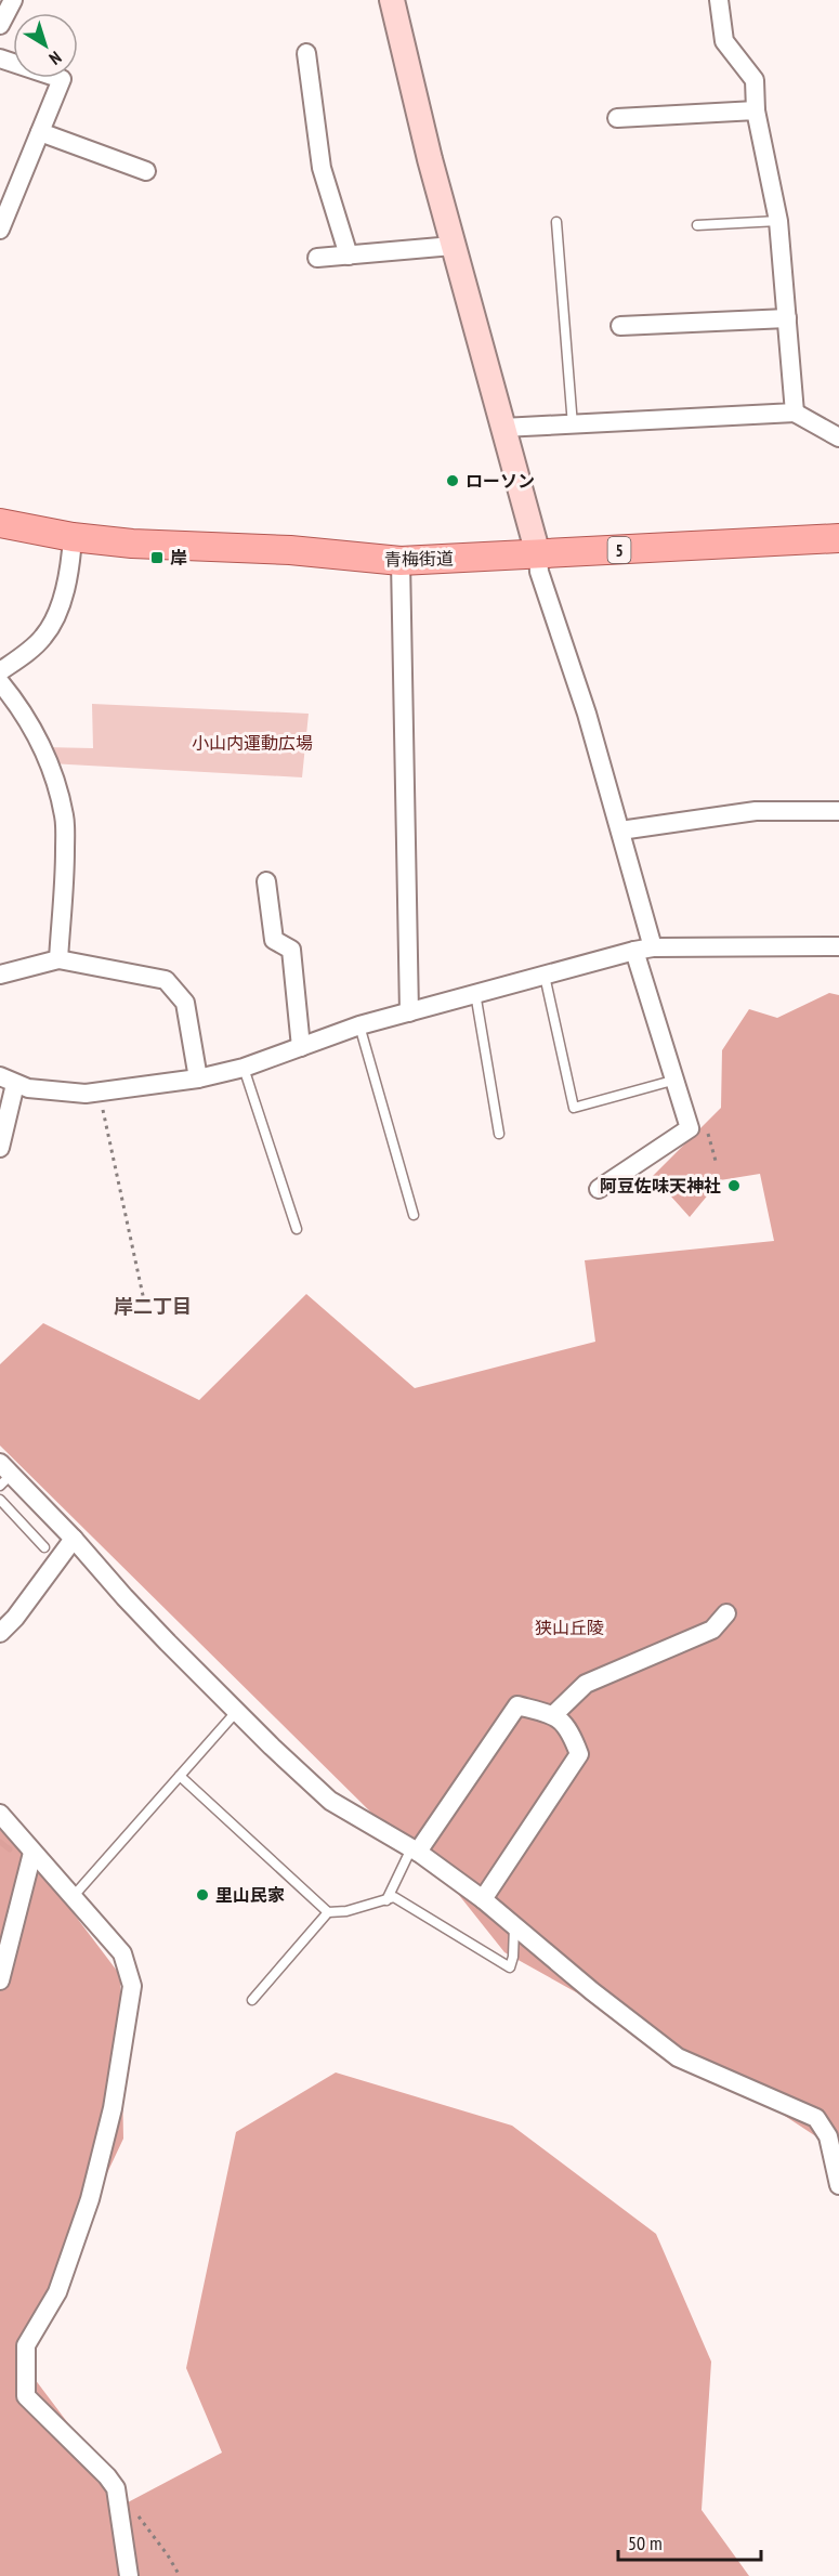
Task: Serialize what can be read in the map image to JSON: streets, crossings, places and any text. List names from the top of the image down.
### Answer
{
  "streets": {
    "main road": ["5", "青梅街道"]
  },
  "districts": ["岸二丁目"],
  "parks": ["小山内運動広場", "狭山丘陵"],
  "places": {
    "other": ["ローソン", "阿豆佐味天神社", "里山民家"],
    "transit": ["岸"]
  },
  "scale_bar": "50 m",
  "north": "bottom right"
}
